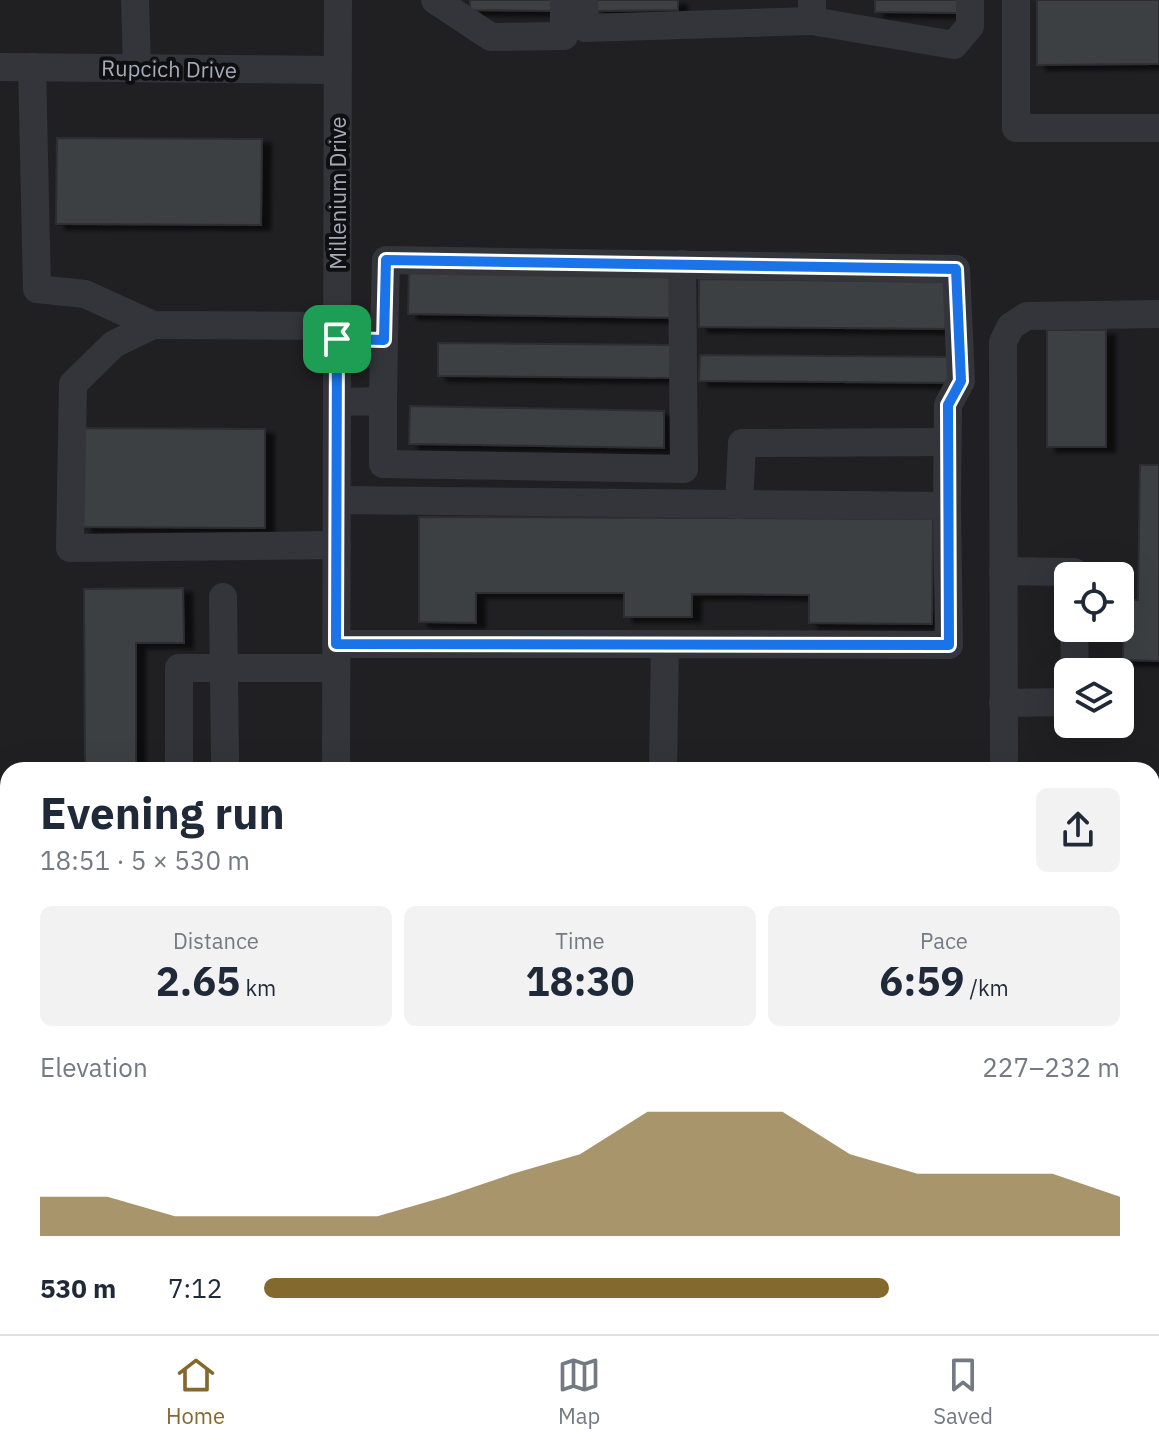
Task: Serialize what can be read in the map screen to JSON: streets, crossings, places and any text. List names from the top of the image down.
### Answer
{
  "streets": {
    "street": ["Rupcich Drive", "Millenium Drive"]
  },
  "crossings": [
    ["Rupcich Drive", "Millenium Drive"]
  ],
  "page": {
    "heading": ["Evening run", "18:51 · 5 × 530 m"],
    "stats": [
      ["Distance", "2.65 km"],
      ["Time", "18:30"],
      ["Pace", "6:59 /km"]
    ],
    "chart": ["Elevation", "227–232 m"],
    "list": [
      {
        "name": "530 m",
        "note": "7:12"
      }
    ],
    "tabs": ["Home", "Map", "Saved"]
  }
}
